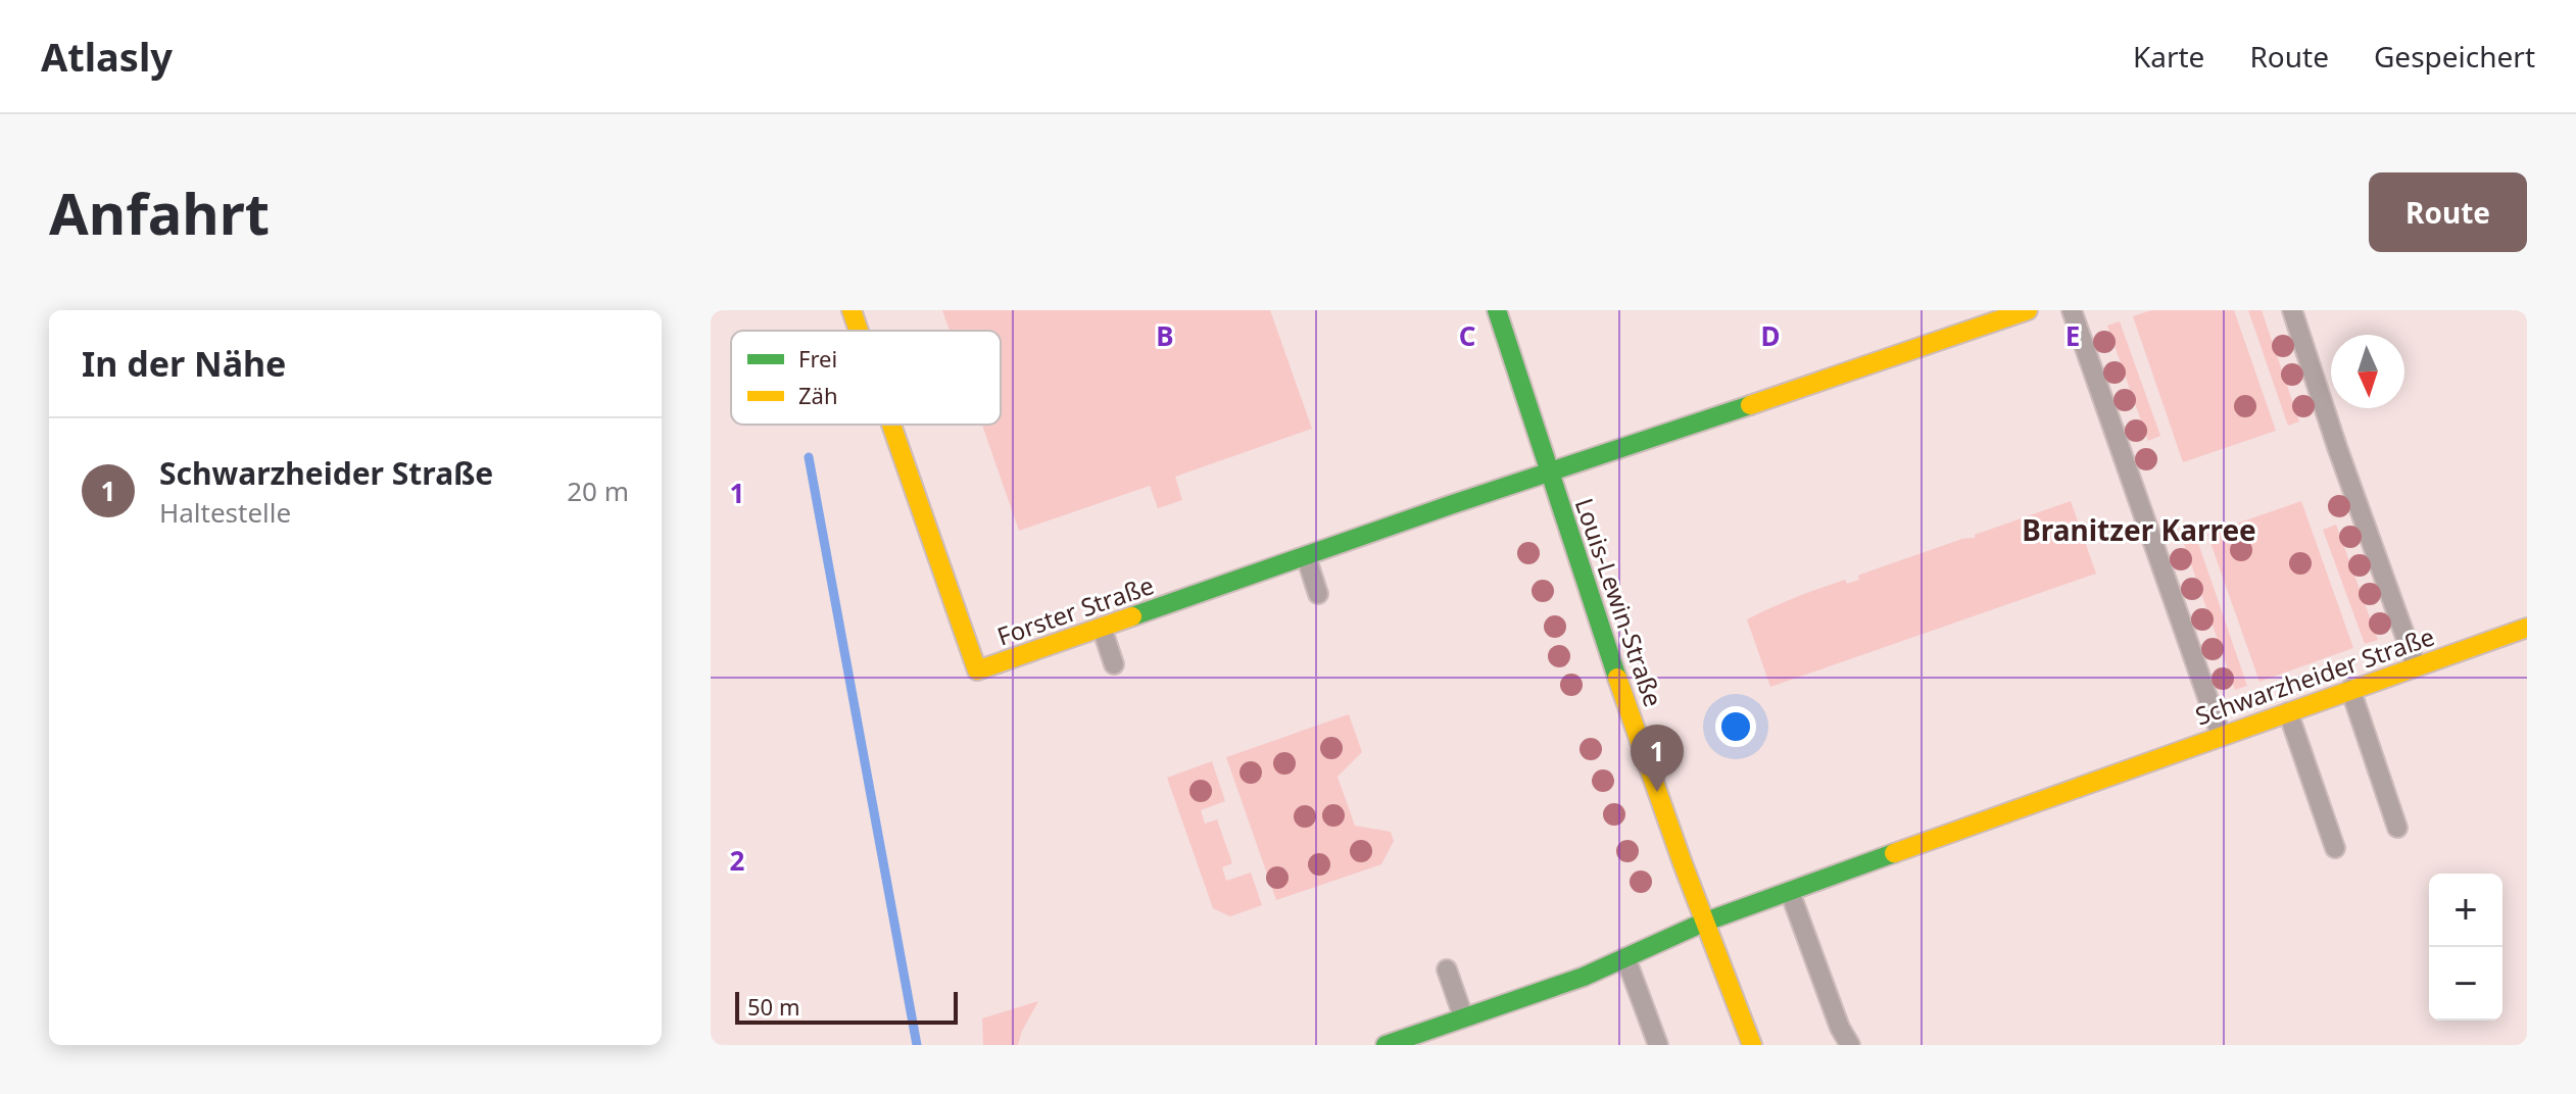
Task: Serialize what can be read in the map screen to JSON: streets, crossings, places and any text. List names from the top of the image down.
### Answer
{
  "streets": {
    "street": ["Louis-Lewin-Straße", "Forster Straße", "Schwarzheider Straße"]
  },
  "crossings": [
    ["Louis-Lewin-Straße", "Forster Straße"],
    ["Louis-Lewin-Straße", "Schwarzheider Straße"]
  ],
  "districts": ["Branitzer Karree"],
  "legend": ["Frei", "Zäh"],
  "scale_bar": "50 m",
  "north": "bottom",
  "page": {
    "header": "Atlasly",
    "nav": ["Karte", "Route", "Gespeichert"],
    "buttons": "Route",
    "title": "Anfahrt",
    "heading": "In der Nähe",
    "list": [
      {
        "mark": "1",
        "name": "Schwarzheider Straße",
        "note": "Haltestelle",
        "value": "20 m"
      }
    ],
    "pins": "1",
    "map_buttons": ["+", "−"],
    "scale": "50 m"
  },
  "grid": {
    "columns": [
      "B",
      "C",
      "D",
      "E"
    ],
    "rows": ["1", "2"]
  }
}
